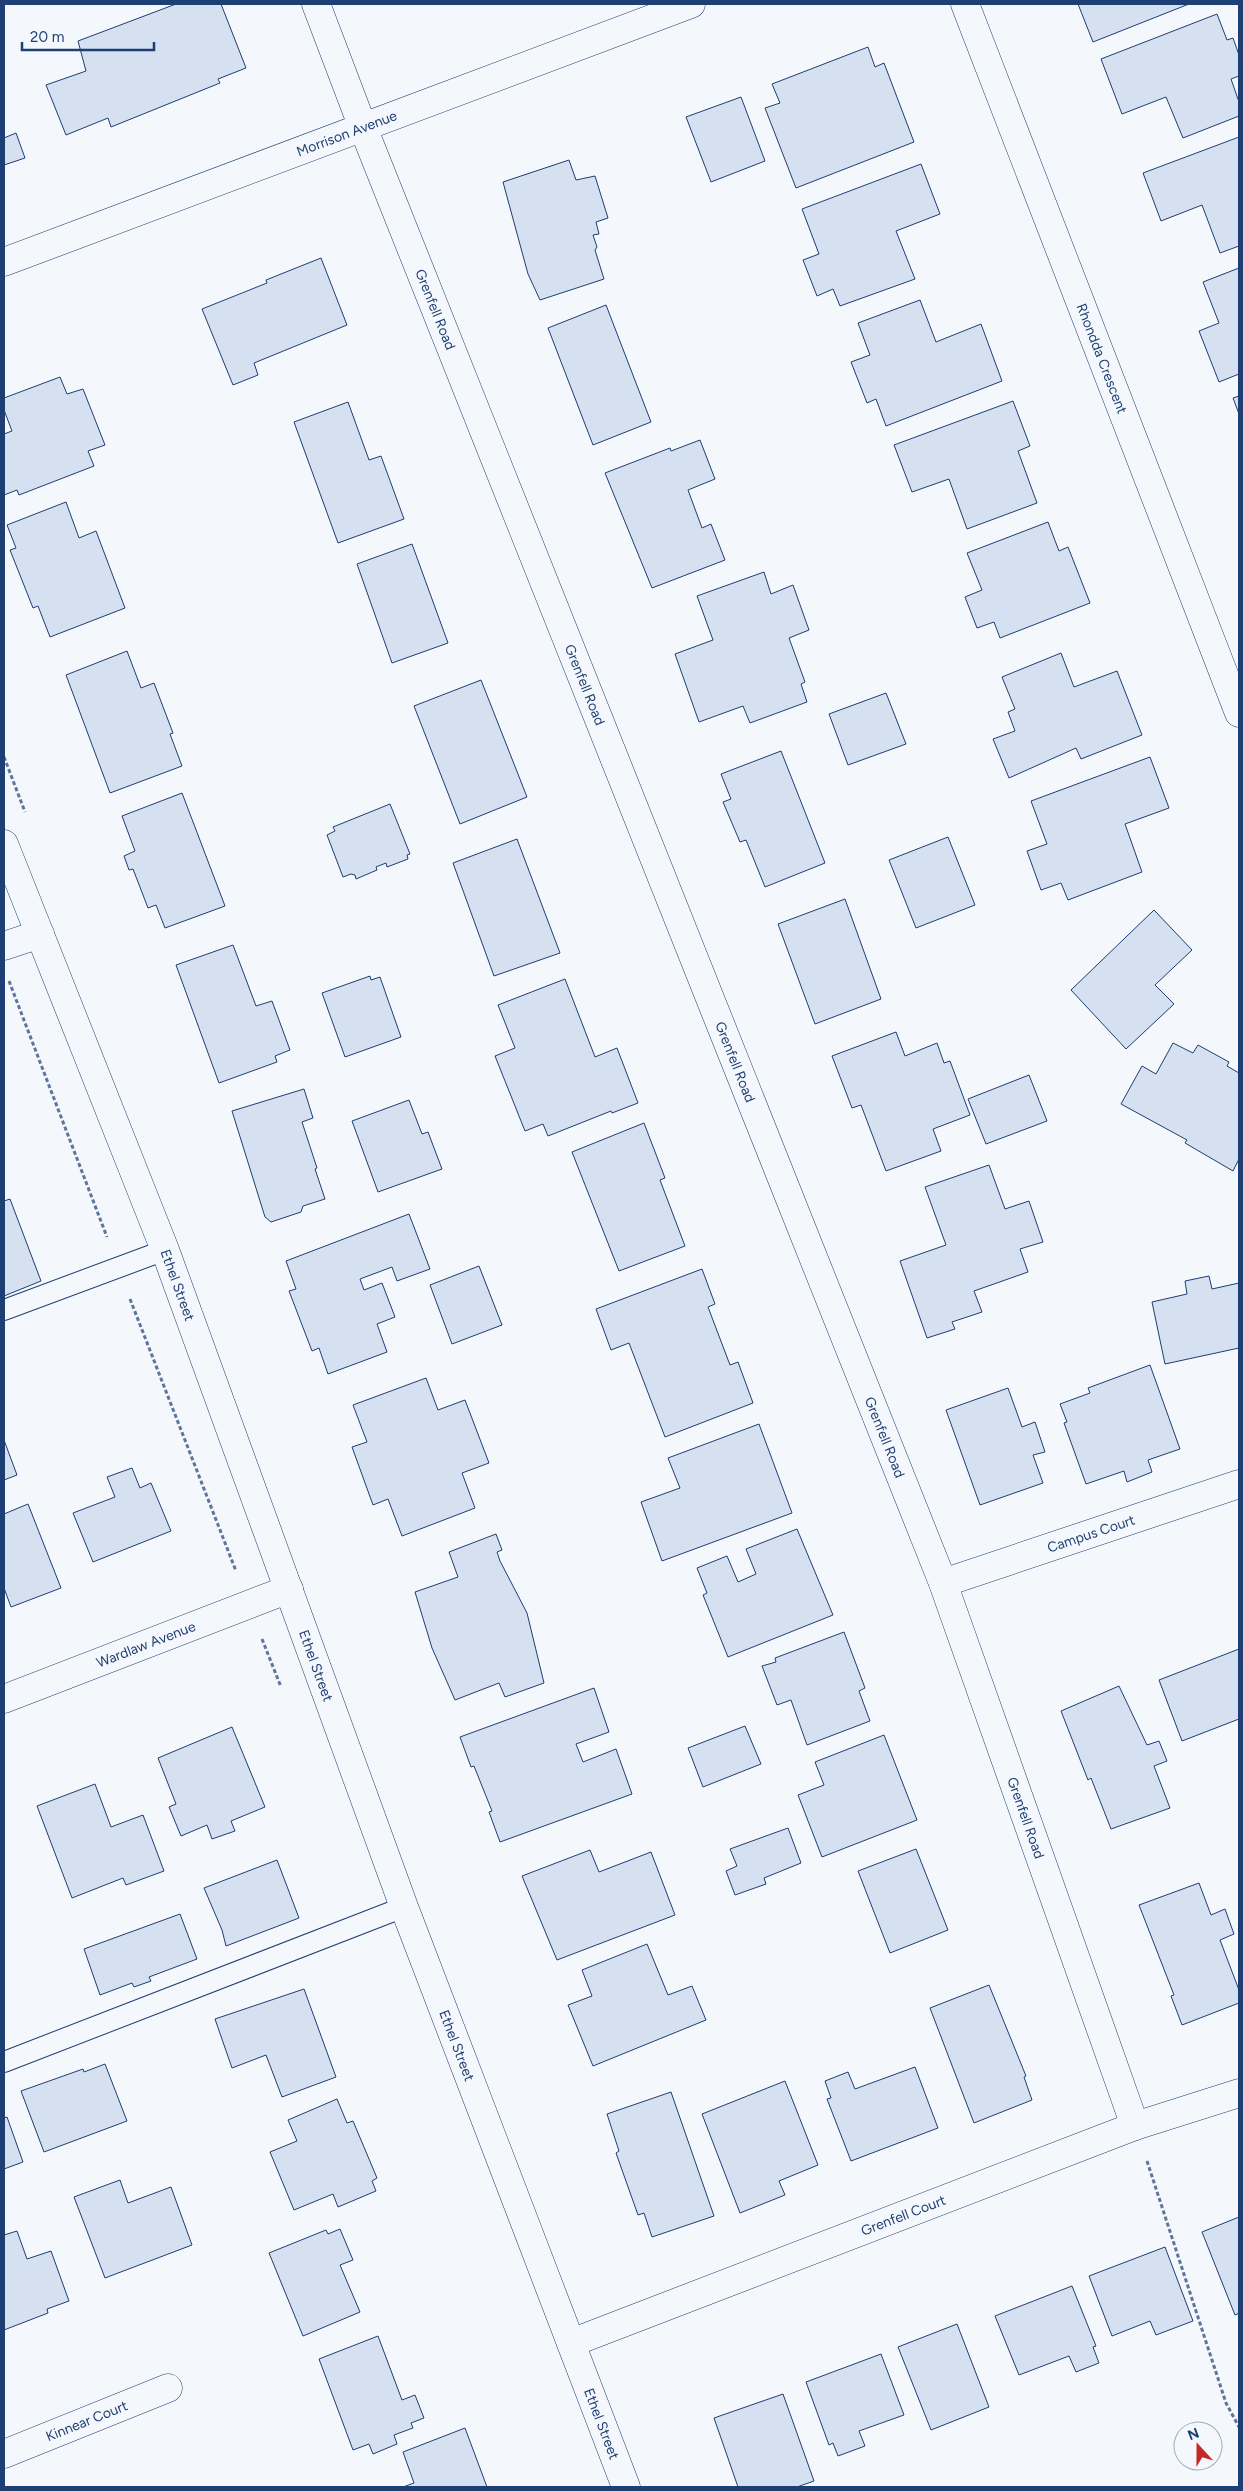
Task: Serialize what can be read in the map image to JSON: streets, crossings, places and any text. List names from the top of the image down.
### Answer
{
  "streets": {
    "street": [
      "Morrison Avenue",
      "Grenfell Road",
      "Rhondda Crescent",
      "Ethel Street",
      "Campus Court",
      "Wardlaw Avenue",
      "Grenfell Court",
      "Kinnear Court"
    ]
  },
  "crossings": [
    ["Morrison Avenue", "Grenfell Road"],
    ["Grenfell Road", "Campus Court"],
    ["Grenfell Road", "Grenfell Court"],
    ["Ethel Street", "Wardlaw Avenue"],
    ["Ethel Street", "Grenfell Court"]
  ],
  "scale_bar": "20 m",
  "north": "top"
}
